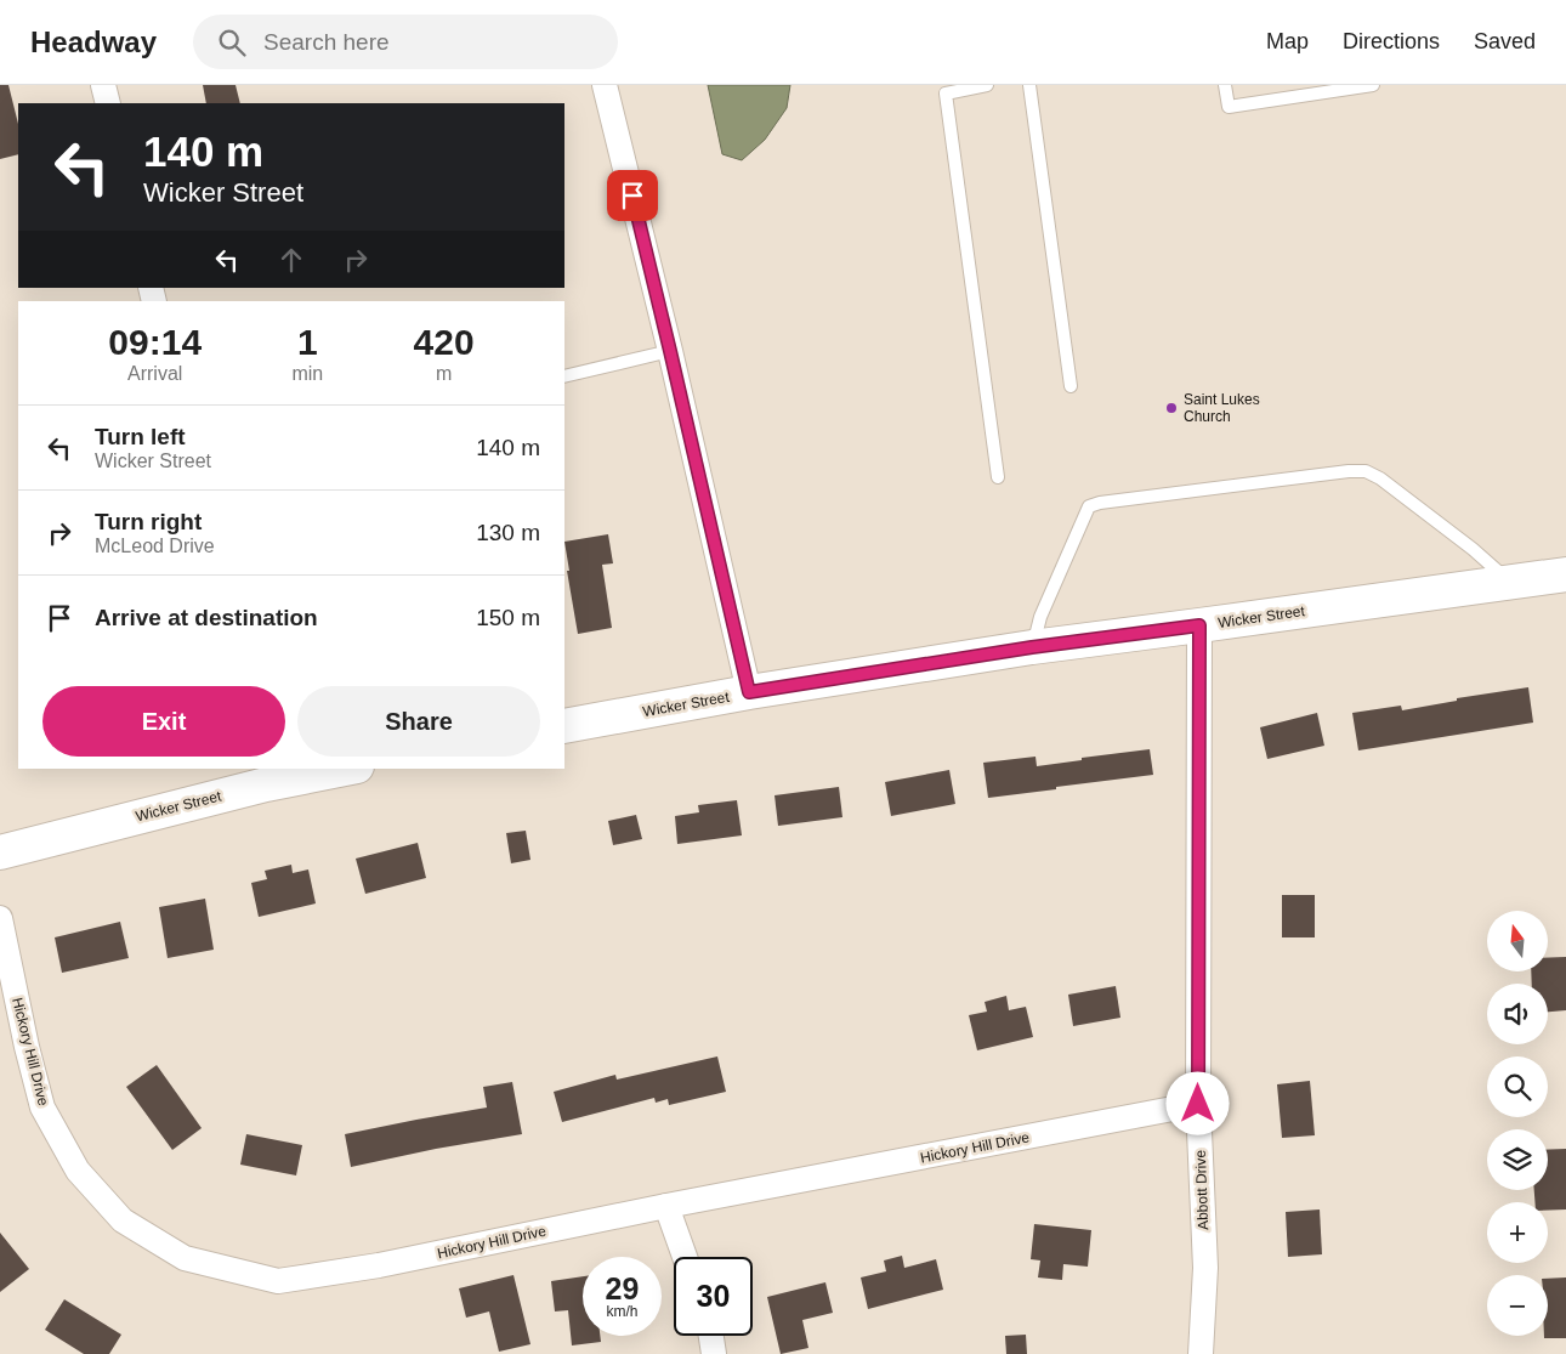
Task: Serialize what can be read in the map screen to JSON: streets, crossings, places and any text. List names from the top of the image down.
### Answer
{
  "streets": {
    "main road": ["Wicker Street"],
    "street": ["Hickory Hill Drive", "Abbott Drive"]
  },
  "crossings": [
    ["Wicker Street", "Abbott Drive"],
    ["Hickory Hill Drive", "Abbott Drive"]
  ],
  "places": ["Saint Lukes Church"],
  "north": "top",
  "page": {
    "header": "Headway",
    "search": "Search here",
    "nav": ["Map", "Directions", "Saved"],
    "turn": ["140 m", "Wicker Street"],
    "eta": [
      "09:14",
      "Arrival",
      "1",
      "min",
      "420",
      "m"
    ],
    "list": [
      {
        "name": "Turn left",
        "note": "Wicker Street",
        "value": "140 m"
      },
      {
        "name": "Turn right",
        "note": "McLeod Drive",
        "value": "130 m"
      },
      {
        "name": "Arrive at destination",
        "value": "150 m"
      }
    ],
    "buttons": ["Exit", "Share"],
    "map_buttons": ["+", "−"],
    "speed": "29 km/h",
    "limit": "30"
  }
}
